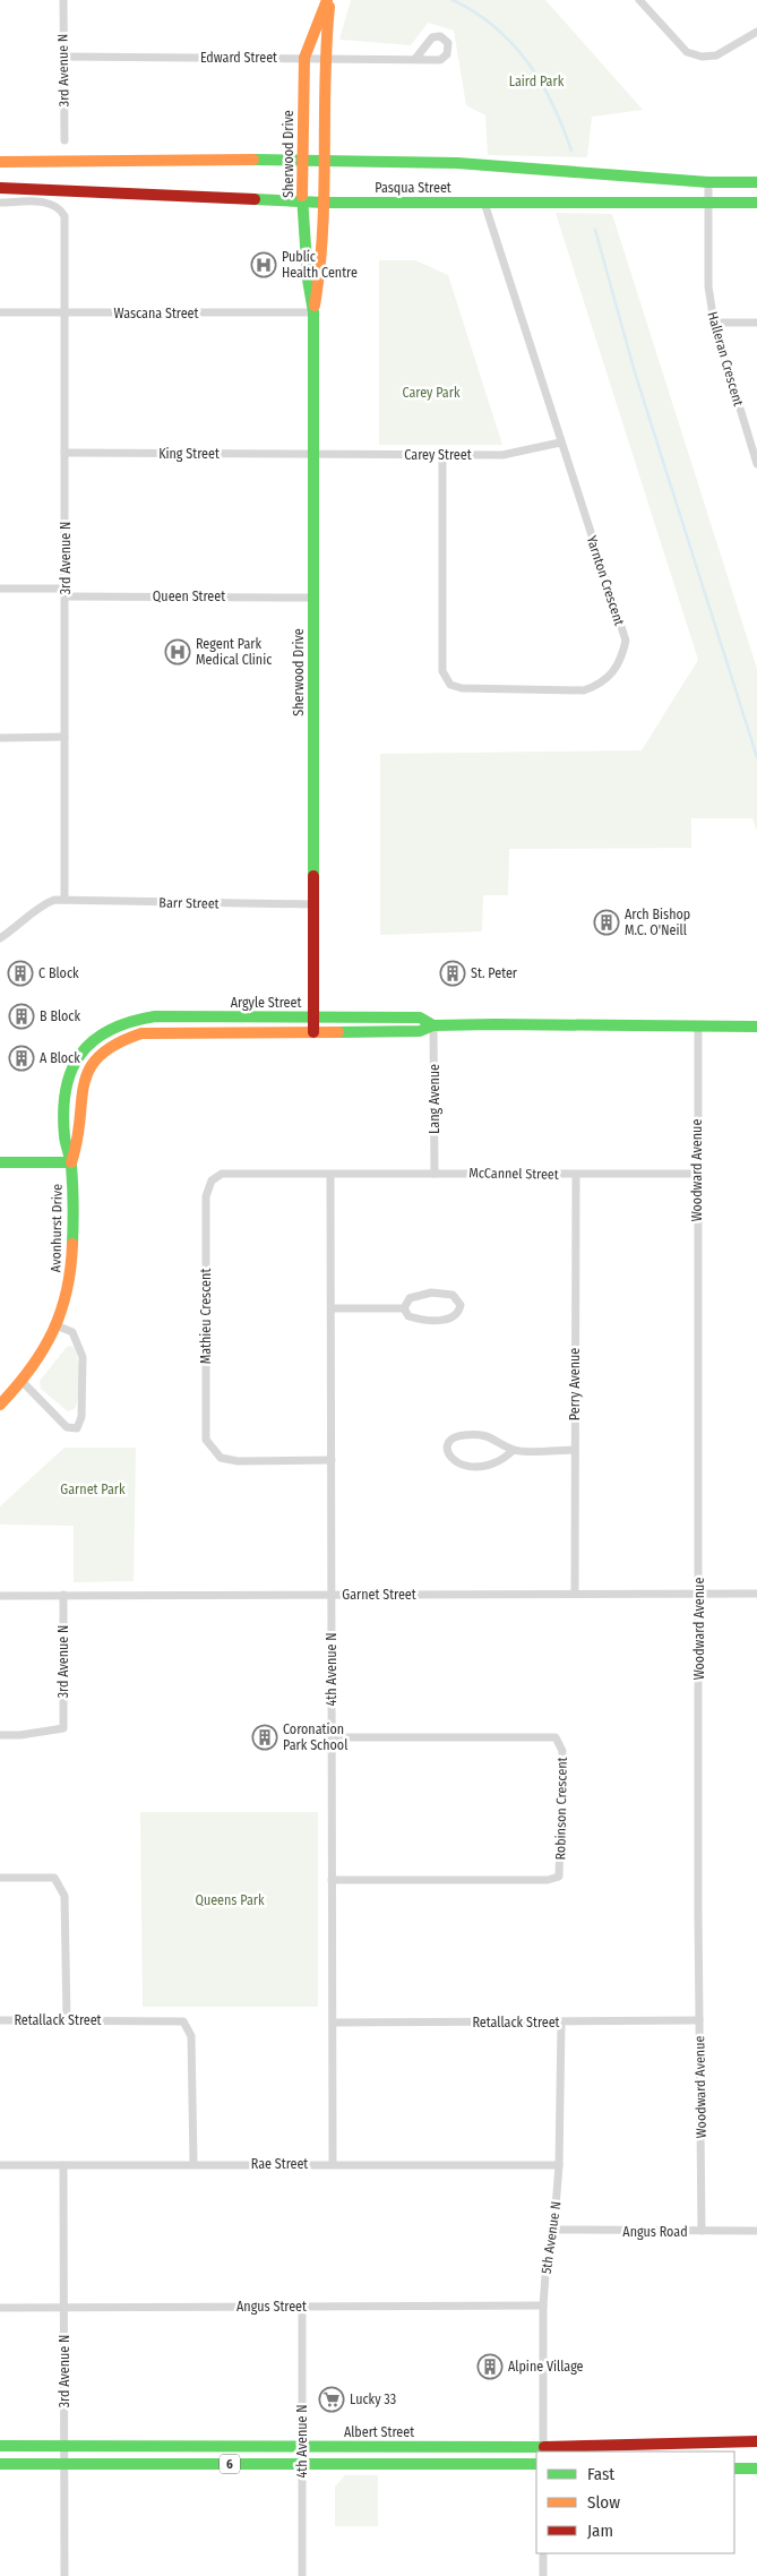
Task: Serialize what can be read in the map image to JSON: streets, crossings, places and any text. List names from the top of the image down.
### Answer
{
  "streets": {
    "street": [
      "Edward Street",
      "3rd Avenue N",
      "Sherwood Drive",
      "Pasqua Street",
      "Wascana Street",
      "Halleran Crescent",
      "King Street",
      "Carey Street",
      "Yarnton Crescent",
      "Queen Street",
      "Barr Street",
      "Argyle Street",
      "Lang Avenue",
      "Woodward Avenue",
      "McCannel Street",
      "Avonhurst Drive",
      "Mathieu Crescent",
      "Perry Avenue",
      "Garnet Street",
      "4th Avenue N",
      "Robinson Crescent",
      "Retallack Street",
      "Rae Street",
      "Angus Road",
      "5th Avenue N",
      "Angus Street",
      "Albert Street",
      "6"
    ]
  },
  "crossings": [
    ["Edward Street", "3rd Avenue N"],
    ["Edward Street", "Sherwood Drive"],
    ["3rd Avenue N", "Wascana Street"],
    ["3rd Avenue N", "King Street"],
    ["3rd Avenue N", "Queen Street"],
    ["3rd Avenue N", "Barr Street"],
    ["3rd Avenue N", "Garnet Street"],
    ["3rd Avenue N", "Rae Street"],
    ["3rd Avenue N", "Angus Street"],
    ["3rd Avenue N", "Albert Street"],
    ["3rd Avenue N", "6"],
    ["Sherwood Drive", "Pasqua Street"],
    ["Sherwood Drive", "Wascana Street"],
    ["Sherwood Drive", "King Street"],
    ["Sherwood Drive", "Carey Street"],
    ["Sherwood Drive", "Queen Street"],
    ["Sherwood Drive", "Barr Street"],
    ["Sherwood Drive", "Argyle Street"],
    ["Pasqua Street", "Halleran Crescent"],
    ["Pasqua Street", "Yarnton Crescent"],
    ["King Street", "Carey Street"],
    ["Carey Street", "Yarnton Crescent"],
    ["Argyle Street", "Lang Avenue"],
    ["Argyle Street", "Woodward Avenue"],
    ["Argyle Street", "Avonhurst Drive"],
    ["Lang Avenue", "McCannel Street"],
    ["Woodward Avenue", "McCannel Street"],
    ["Woodward Avenue", "Garnet Street"],
    ["Woodward Avenue", "Retallack Street"],
    ["Woodward Avenue", "Angus Road"],
    ["McCannel Street", "Mathieu Crescent"],
    ["McCannel Street", "Perry Avenue"],
    ["McCannel Street", "4th Avenue N"],
    ["Mathieu Crescent", "4th Avenue N"],
    ["Perry Avenue", "Garnet Street"],
    ["Garnet Street", "4th Avenue N"],
    ["4th Avenue N", "Robinson Crescent"],
    ["4th Avenue N", "Retallack Street"],
    ["4th Avenue N", "Rae Street"],
    ["4th Avenue N", "Angus Street"],
    ["4th Avenue N", "Albert Street"],
    ["4th Avenue N", "6"],
    ["Retallack Street", "Rae Street"],
    ["Retallack Street", "5th Avenue N"],
    ["Rae Street", "5th Avenue N"],
    ["Angus Road", "5th Avenue N"],
    ["5th Avenue N", "Angus Street"],
    ["5th Avenue N", "Albert Street"]
  ],
  "parks": [
    "Laird Park",
    "Carey Park",
    "Garnet Park",
    "Queens Park"
  ],
  "places": {
    "hospital": ["Public Health Centre", "Regent Park Medical Clinic"],
    "building": [
      "Arch Bishop M.C. O'Neill",
      "C Block",
      "St. Peter",
      "B Block",
      "A Block",
      "Coronation Park School",
      "Alpine Village"
    ],
    "supermarket": ["Lucky 33"]
  },
  "legend": ["Fast", "Slow", "Jam"]
}
